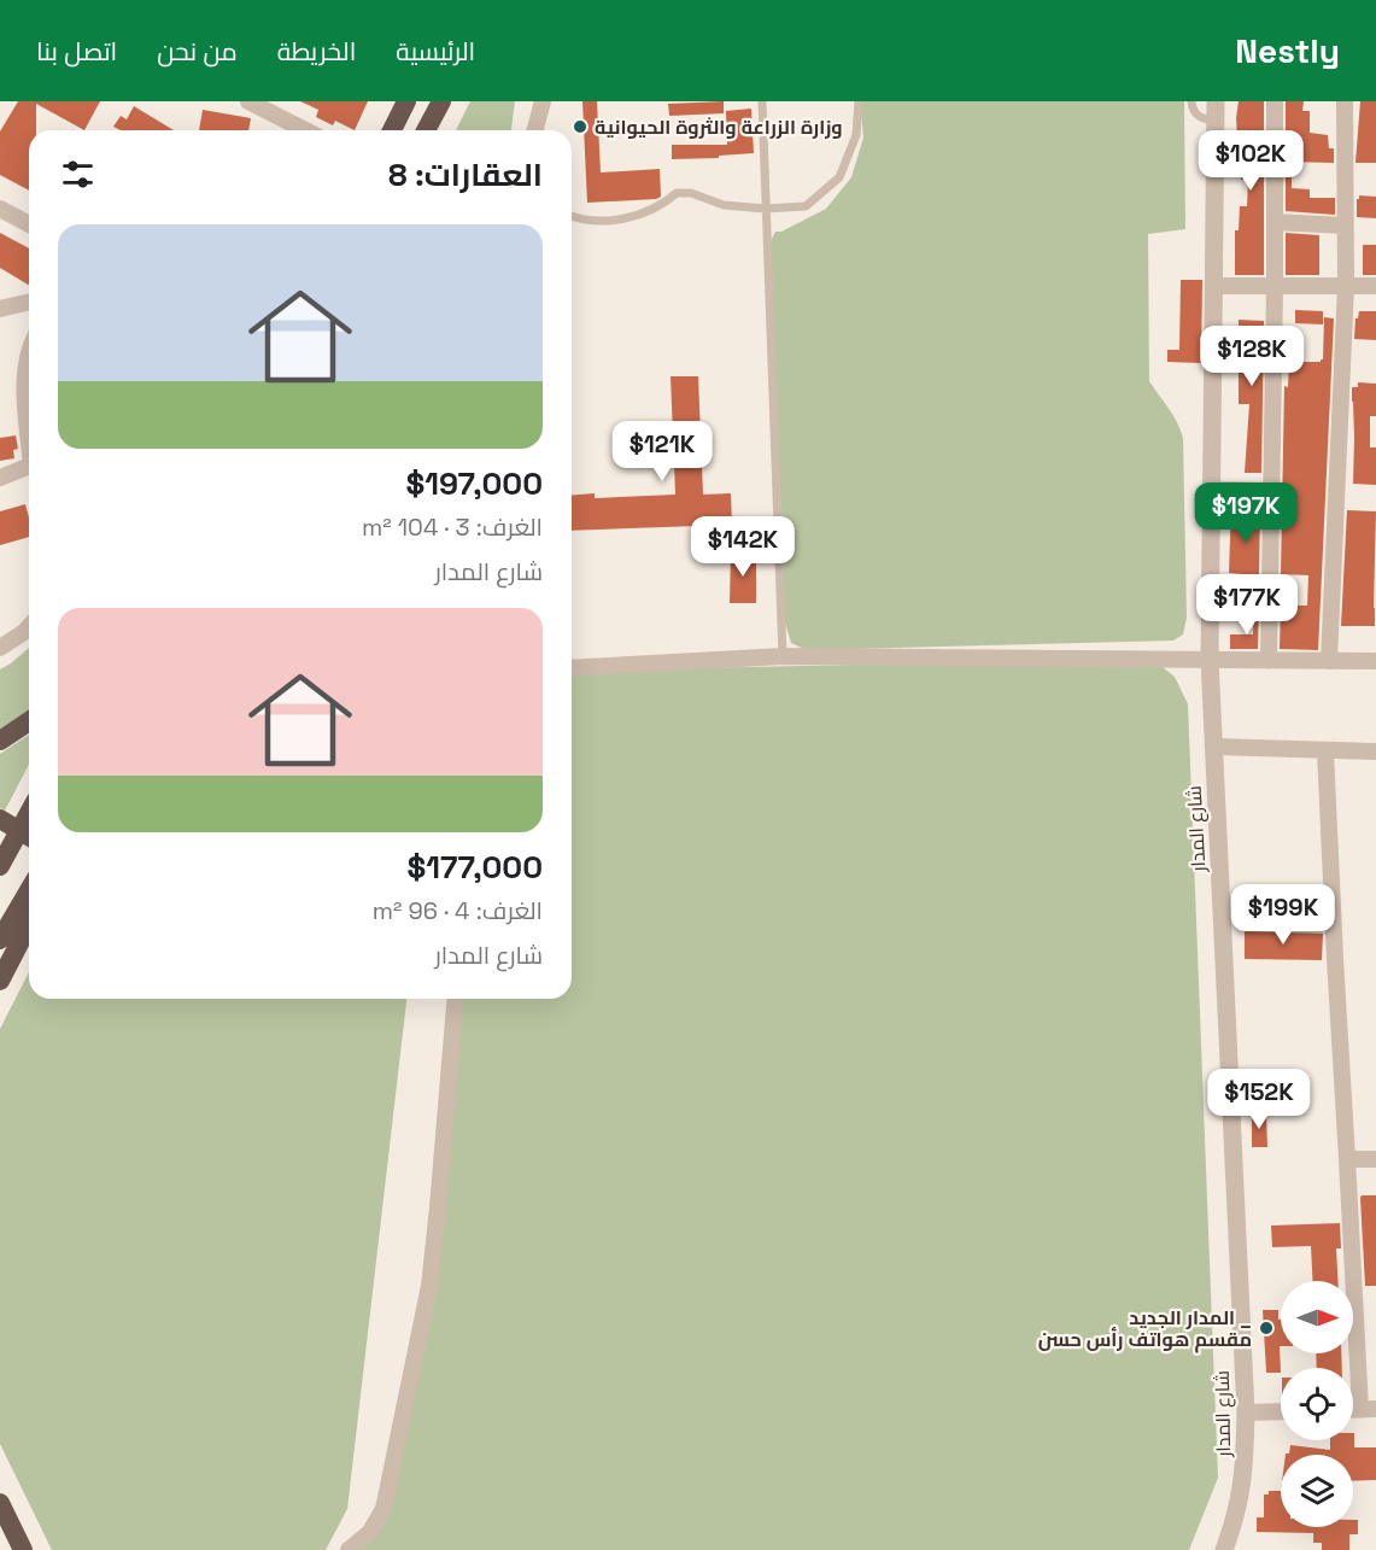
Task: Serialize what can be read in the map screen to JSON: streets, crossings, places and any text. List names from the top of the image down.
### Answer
{
  "streets": {
    "street": ["شارع المدار"]
  },
  "places": ["وزارة الزراعة والثروة الحيوانية", "المدار الجديد _ مقسم هواتف رأس حسن"],
  "north": "right",
  "page": {
    "header": "Nestly",
    "nav": [
      "الرئيسية",
      "الخريطة",
      "من نحن",
      "اتصل بنا"
    ],
    "price": [
      "$102K",
      "$128K",
      "$121K",
      "$197K",
      "$142K",
      "$177K",
      "$199K",
      "$152K"
    ],
    "heading": "العقارات: 8",
    "list": [
      {
        "name": "$197,000",
        "note": "الغرف: 3 · 104 m² · شارع المدار"
      },
      {
        "name": "$177,000",
        "note": "الغرف: 4 · 96 m² · شارع المدار"
      }
    ]
  }
}
